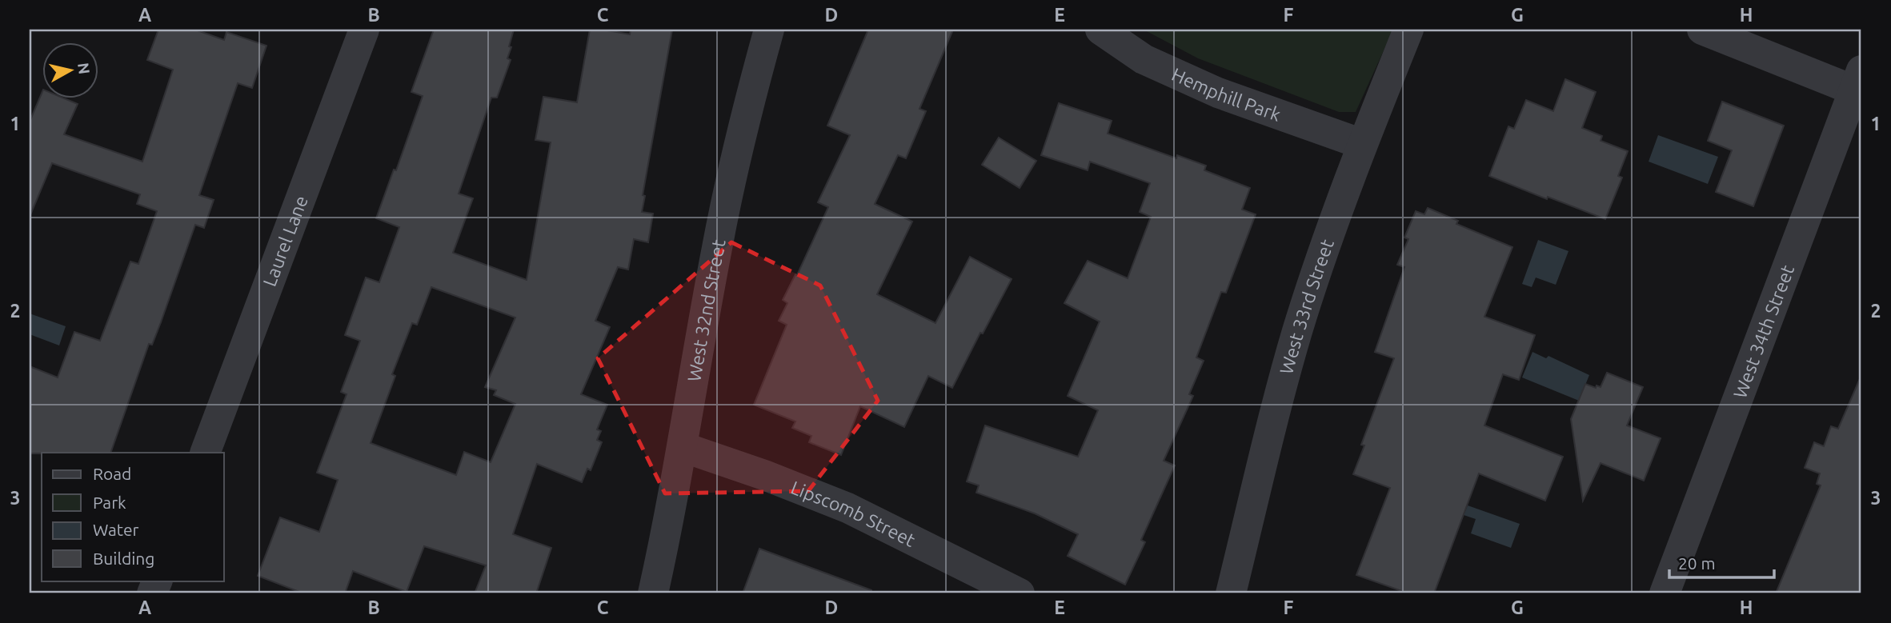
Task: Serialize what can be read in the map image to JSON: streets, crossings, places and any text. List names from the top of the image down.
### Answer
{
  "streets": {
    "street": [
      "Hemphill Park",
      "Laurel Lane",
      "West 33rd Street",
      "West 32nd Street",
      "West 34th Street",
      "Lipscomb Street"
    ]
  },
  "crossings": [
    ["Hemphill Park", "West 33rd Street"],
    ["West 32nd Street", "Lipscomb Street"]
  ],
  "legend": [
    "Road",
    "Park",
    "Water",
    "Building"
  ],
  "scale_bar": "20 m",
  "north": "right",
  "grid": {
    "columns": [
      "A",
      "B",
      "C",
      "D",
      "E",
      "F",
      "G",
      "H"
    ],
    "rows": ["1", "2", "3"]
  }
}
